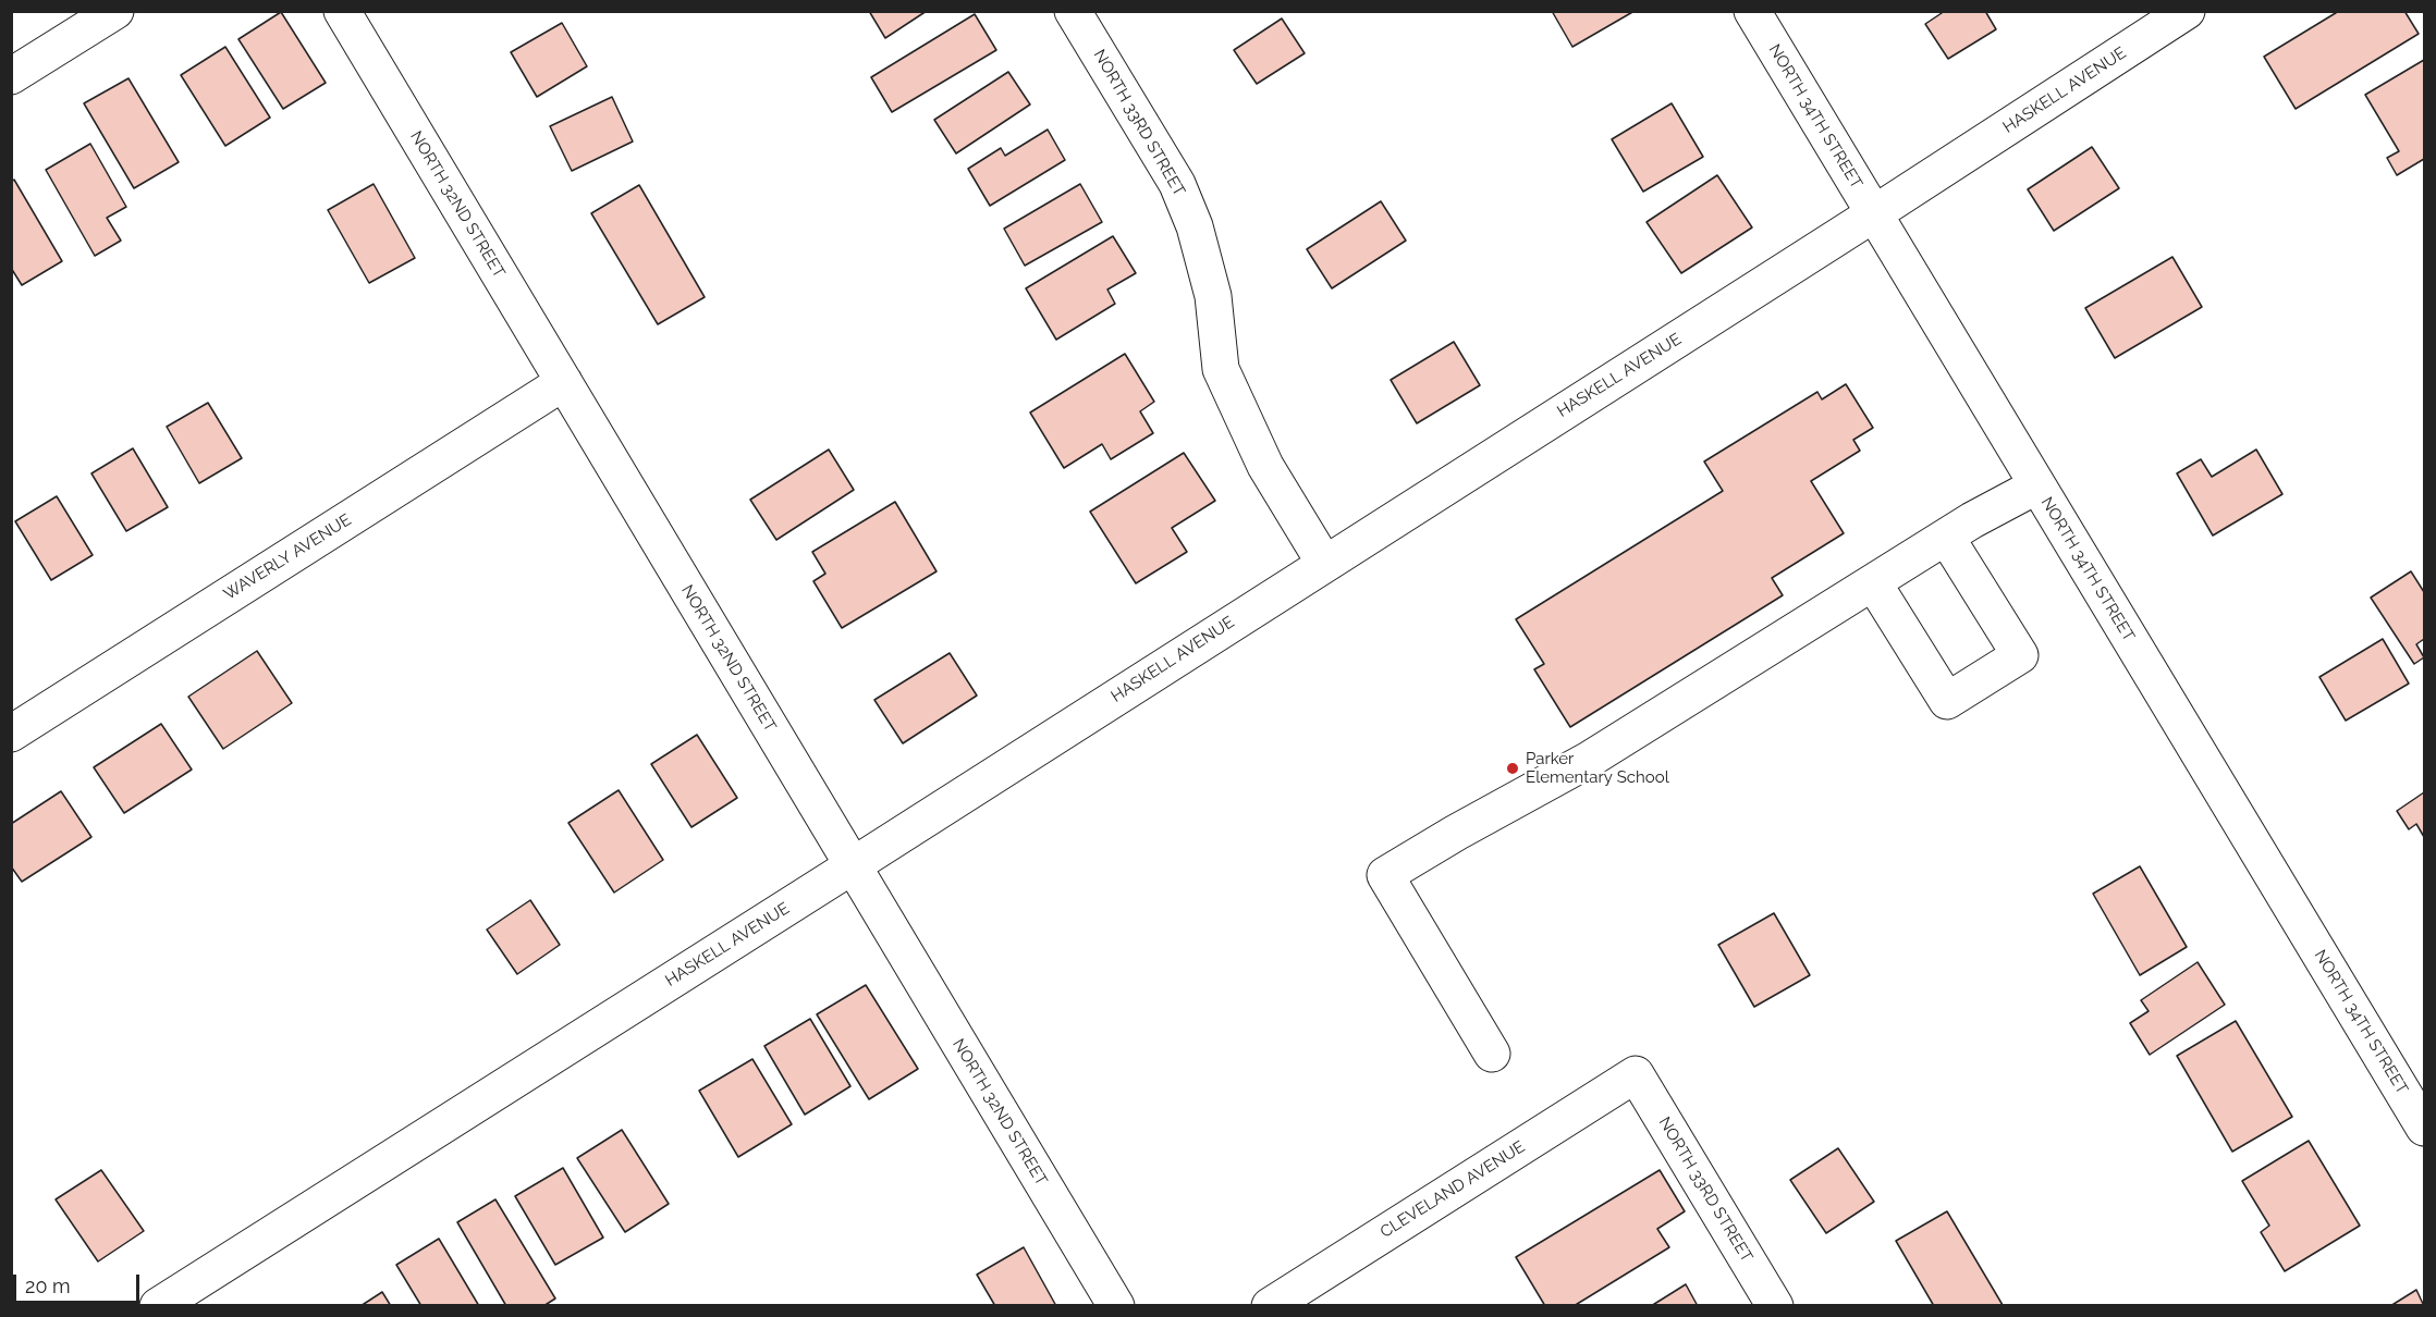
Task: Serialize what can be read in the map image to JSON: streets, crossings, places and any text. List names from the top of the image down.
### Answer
{
  "streets": {
    "street": [
      "HASKELL AVENUE",
      "NORTH 34TH STREET",
      "NORTH 33RD STREET",
      "NORTH 32ND STREET",
      "WAVERLY AVENUE",
      "CLEVELAND AVENUE"
    ]
  },
  "crossings": [
    ["HASKELL AVENUE", "NORTH 34TH STREET"],
    ["HASKELL AVENUE", "NORTH 33RD STREET"],
    ["HASKELL AVENUE", "NORTH 32ND STREET"],
    ["NORTH 33RD STREET", "CLEVELAND AVENUE"],
    ["NORTH 32ND STREET", "WAVERLY AVENUE"]
  ],
  "places": ["Parker Elementary School"],
  "scale_bar": "20 m"
}
